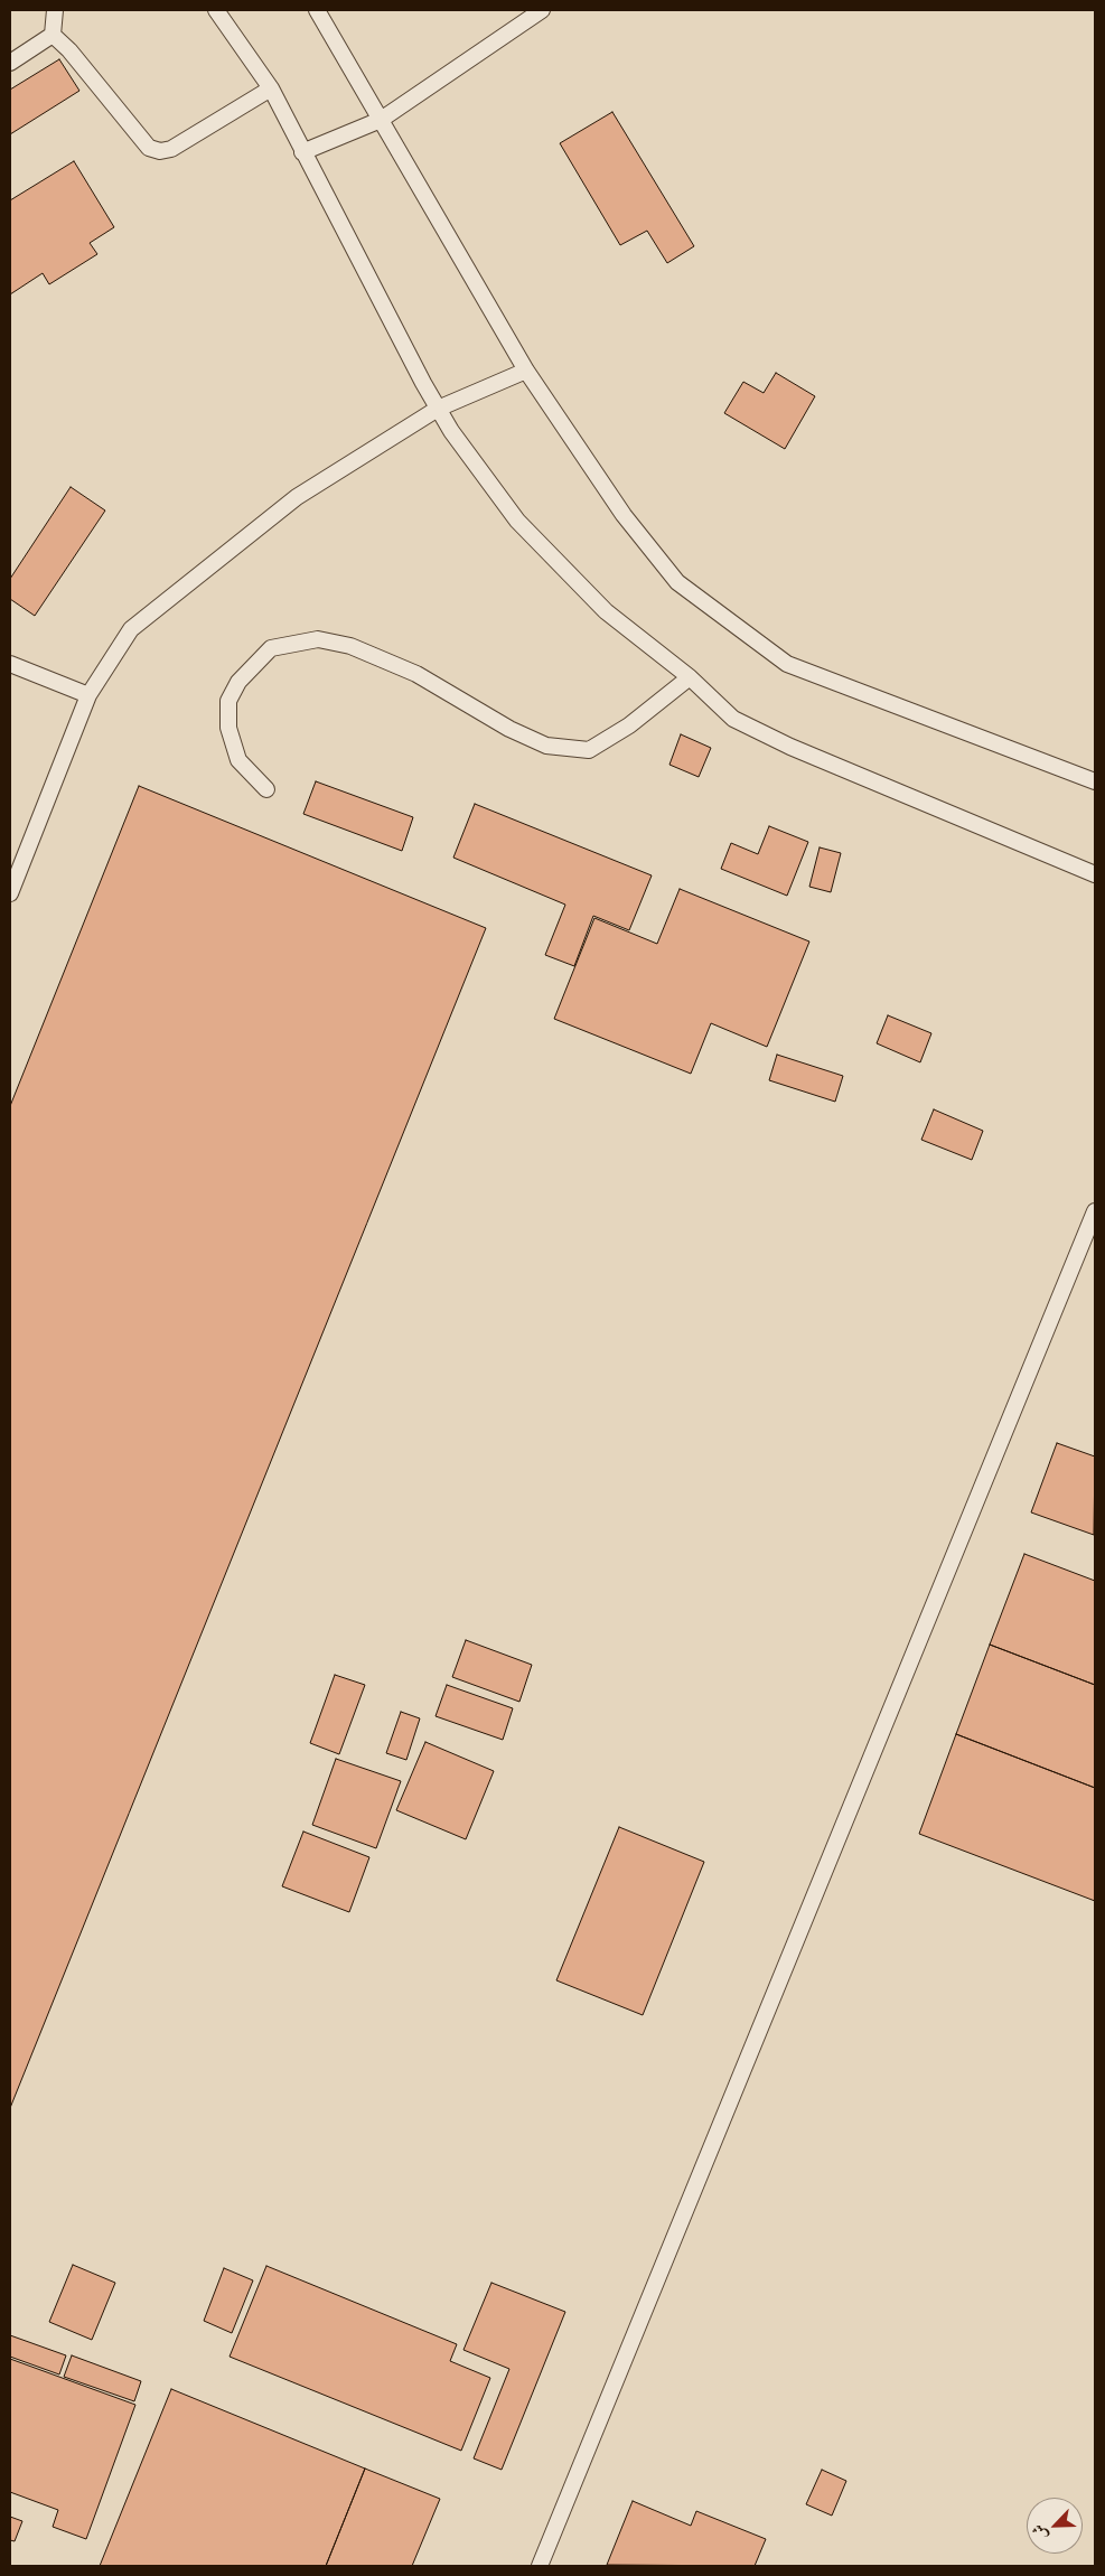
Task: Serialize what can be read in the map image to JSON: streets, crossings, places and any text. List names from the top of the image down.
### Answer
{
  "north": "bottom left"
}
